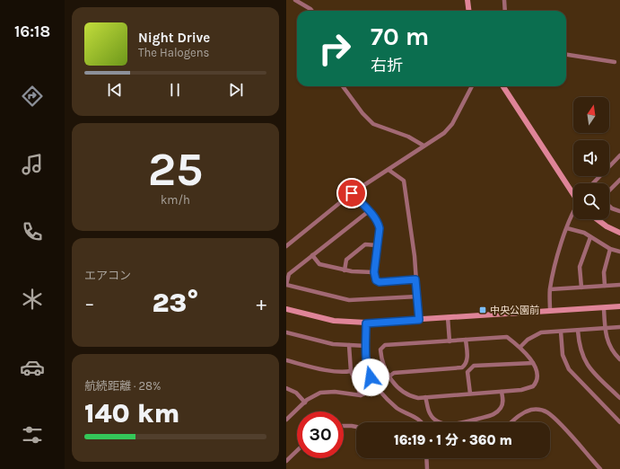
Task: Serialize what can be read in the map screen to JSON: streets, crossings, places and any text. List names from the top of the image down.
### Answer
{
  "places": {
    "transit": ["中央公園前"]
  },
  "north": "top",
  "page": {
    "tabs": "16:18",
    "turn": ["70 m", "右折"],
    "song": ["Night Drive", "The Halogens"],
    "tile": [
      ["25", "km/h"],
      "エアコン",
      ["航続距離 · 28%", "140 km"]
    ],
    "heat": ["−", "23°", "+"],
    "limit": "30",
    "trip": "16:19 · 1 分 · 360 m"
  }
}
